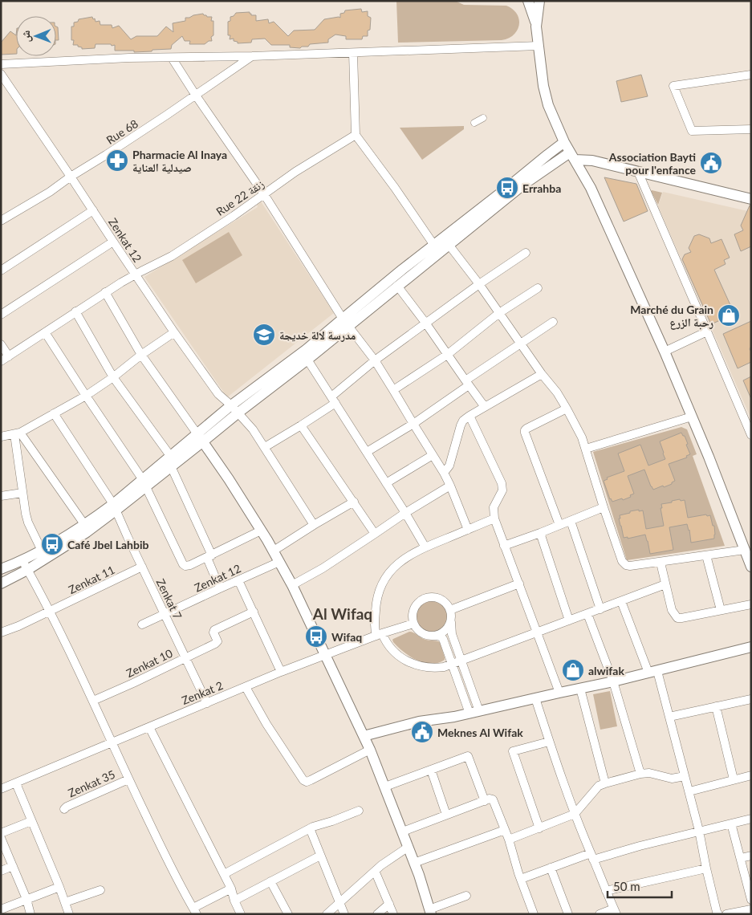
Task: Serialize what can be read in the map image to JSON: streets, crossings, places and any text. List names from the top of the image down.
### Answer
{
  "streets": {
    "street": [
      "Rue 68",
      "Rue 22 زنقة",
      "Zenkat 12",
      "Zenkat 11",
      "Zenkat 7",
      "Zenkat 10",
      "Zenkat 2",
      "Zenkat 35"
    ]
  },
  "crossings": [
    ["Rue 68", "Zenkat 12"],
    ["Rue 22 زنقة", "Zenkat 12"],
    ["Zenkat 12", "Zenkat 7"],
    ["Zenkat 11", "Zenkat 7"],
    ["Zenkat 7", "Zenkat 10"],
    ["Zenkat 7", "Zenkat 2"]
  ],
  "districts": ["Al Wifaq"],
  "places": {
    "pharmacy": ["Pharmacie Al Inaya صيدلية العناية"],
    "public building": ["Association Bayti pour l'enfance", "Meknes Al Wifak"],
    "bus stop": ["Errahba", "Café Jbel Lahbib", "Wifaq"],
    "shop": ["Marché du Grain رحبة الزرع", "alwifak"],
    "school or university": ["مدرسة لالة خديجة"]
  },
  "scale_bar": "50 m",
  "north": "left"
}
